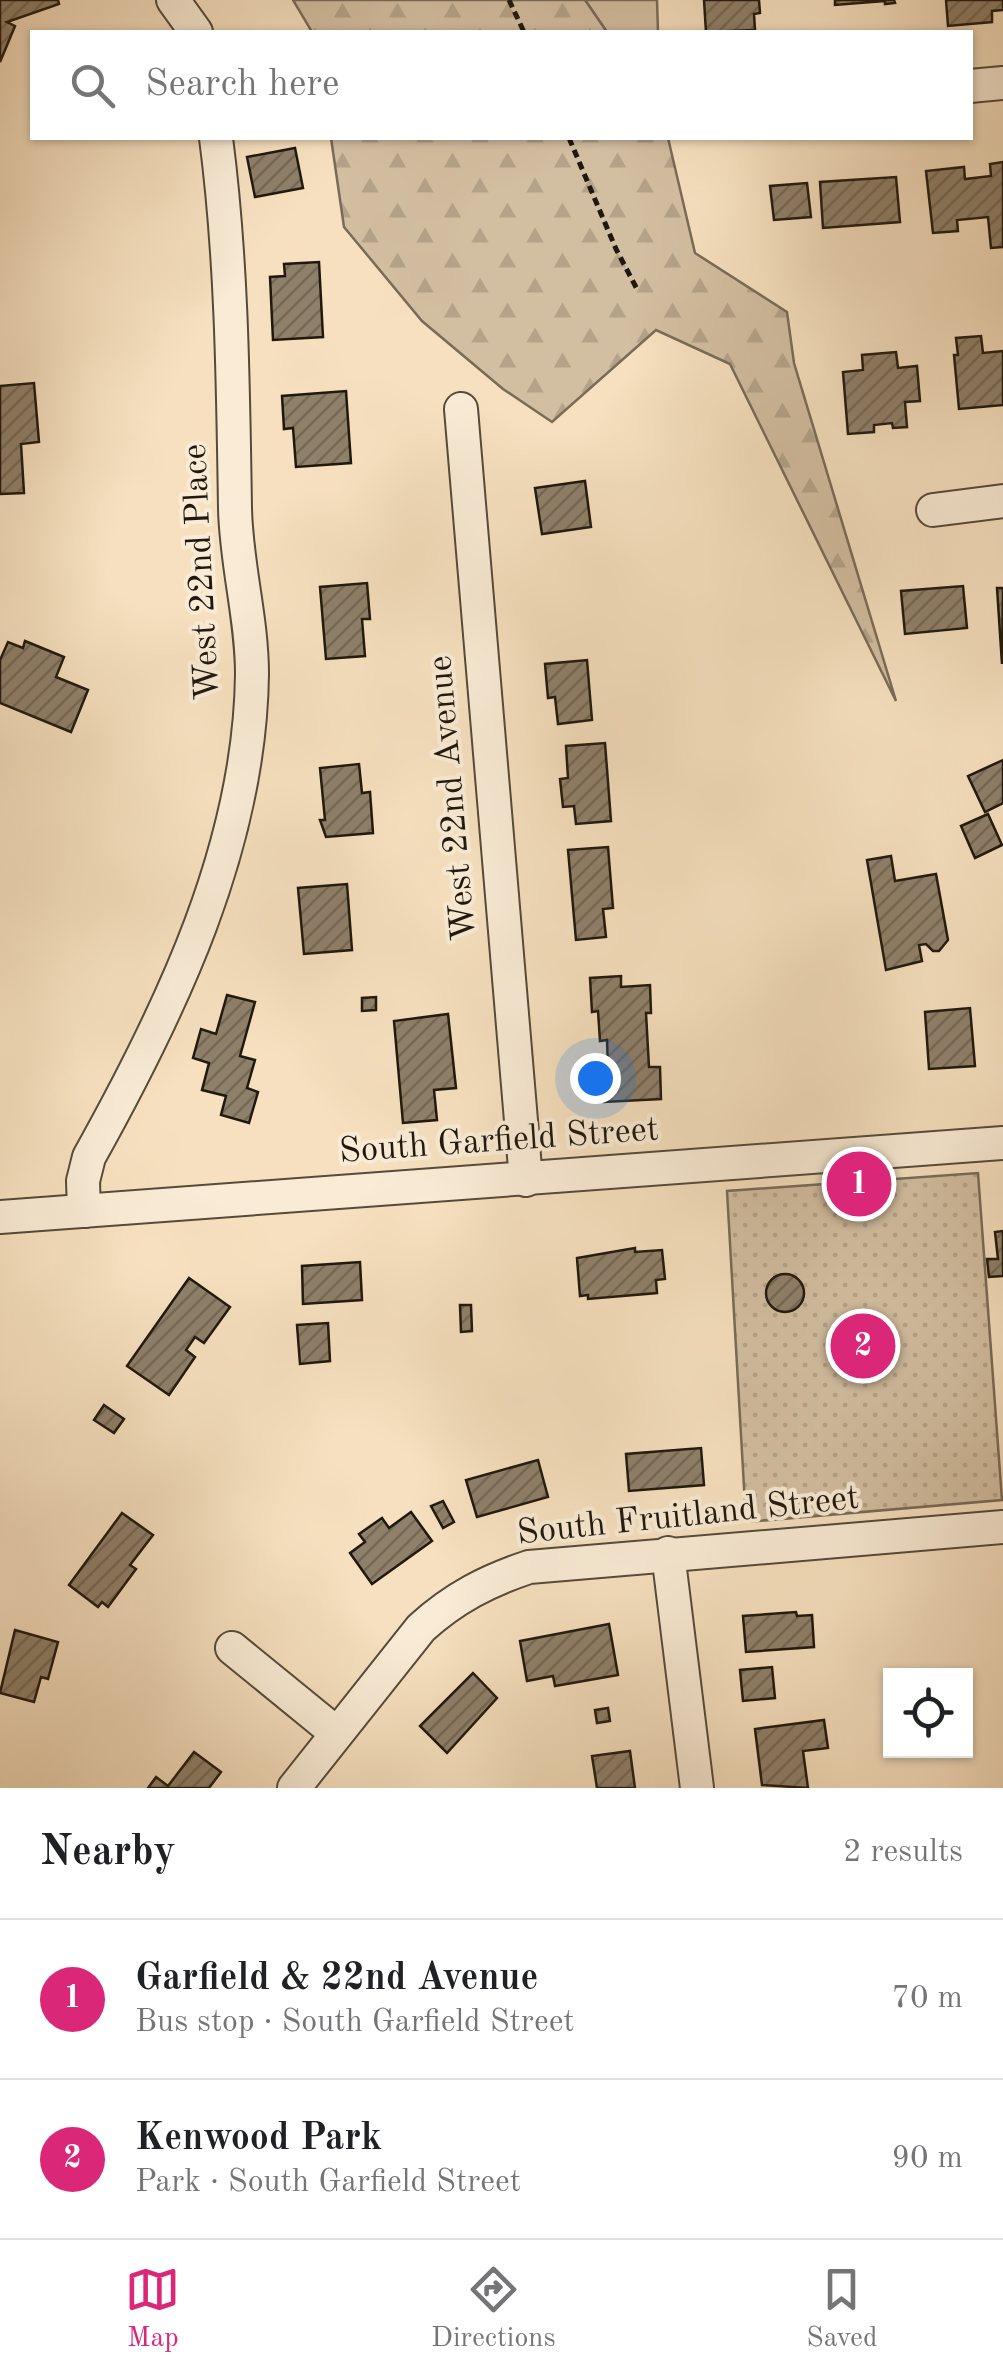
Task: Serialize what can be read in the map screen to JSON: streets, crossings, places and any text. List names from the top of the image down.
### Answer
{
  "streets": {
    "street": [
      "West 22nd Place",
      "West 22nd Avenue",
      "South Garfield Street",
      "South Fruitland Street"
    ]
  },
  "crossings": [
    ["West 22nd Place", "South Garfield Street"],
    ["West 22nd Avenue", "South Garfield Street"]
  ],
  "page": {
    "search": "Search here",
    "pins": ["1", "2"],
    "heading": ["Nearby", "2 results"],
    "list": [
      {
        "mark": "1",
        "name": "Garfield & 22nd Avenue",
        "note": "Bus stop · South Garfield Street",
        "value": "70 m"
      },
      {
        "mark": "2",
        "name": "Kenwood Park",
        "note": "Park · South Garfield Street",
        "value": "90 m"
      }
    ],
    "nav": ["Map", "Directions", "Saved"]
  }
}
